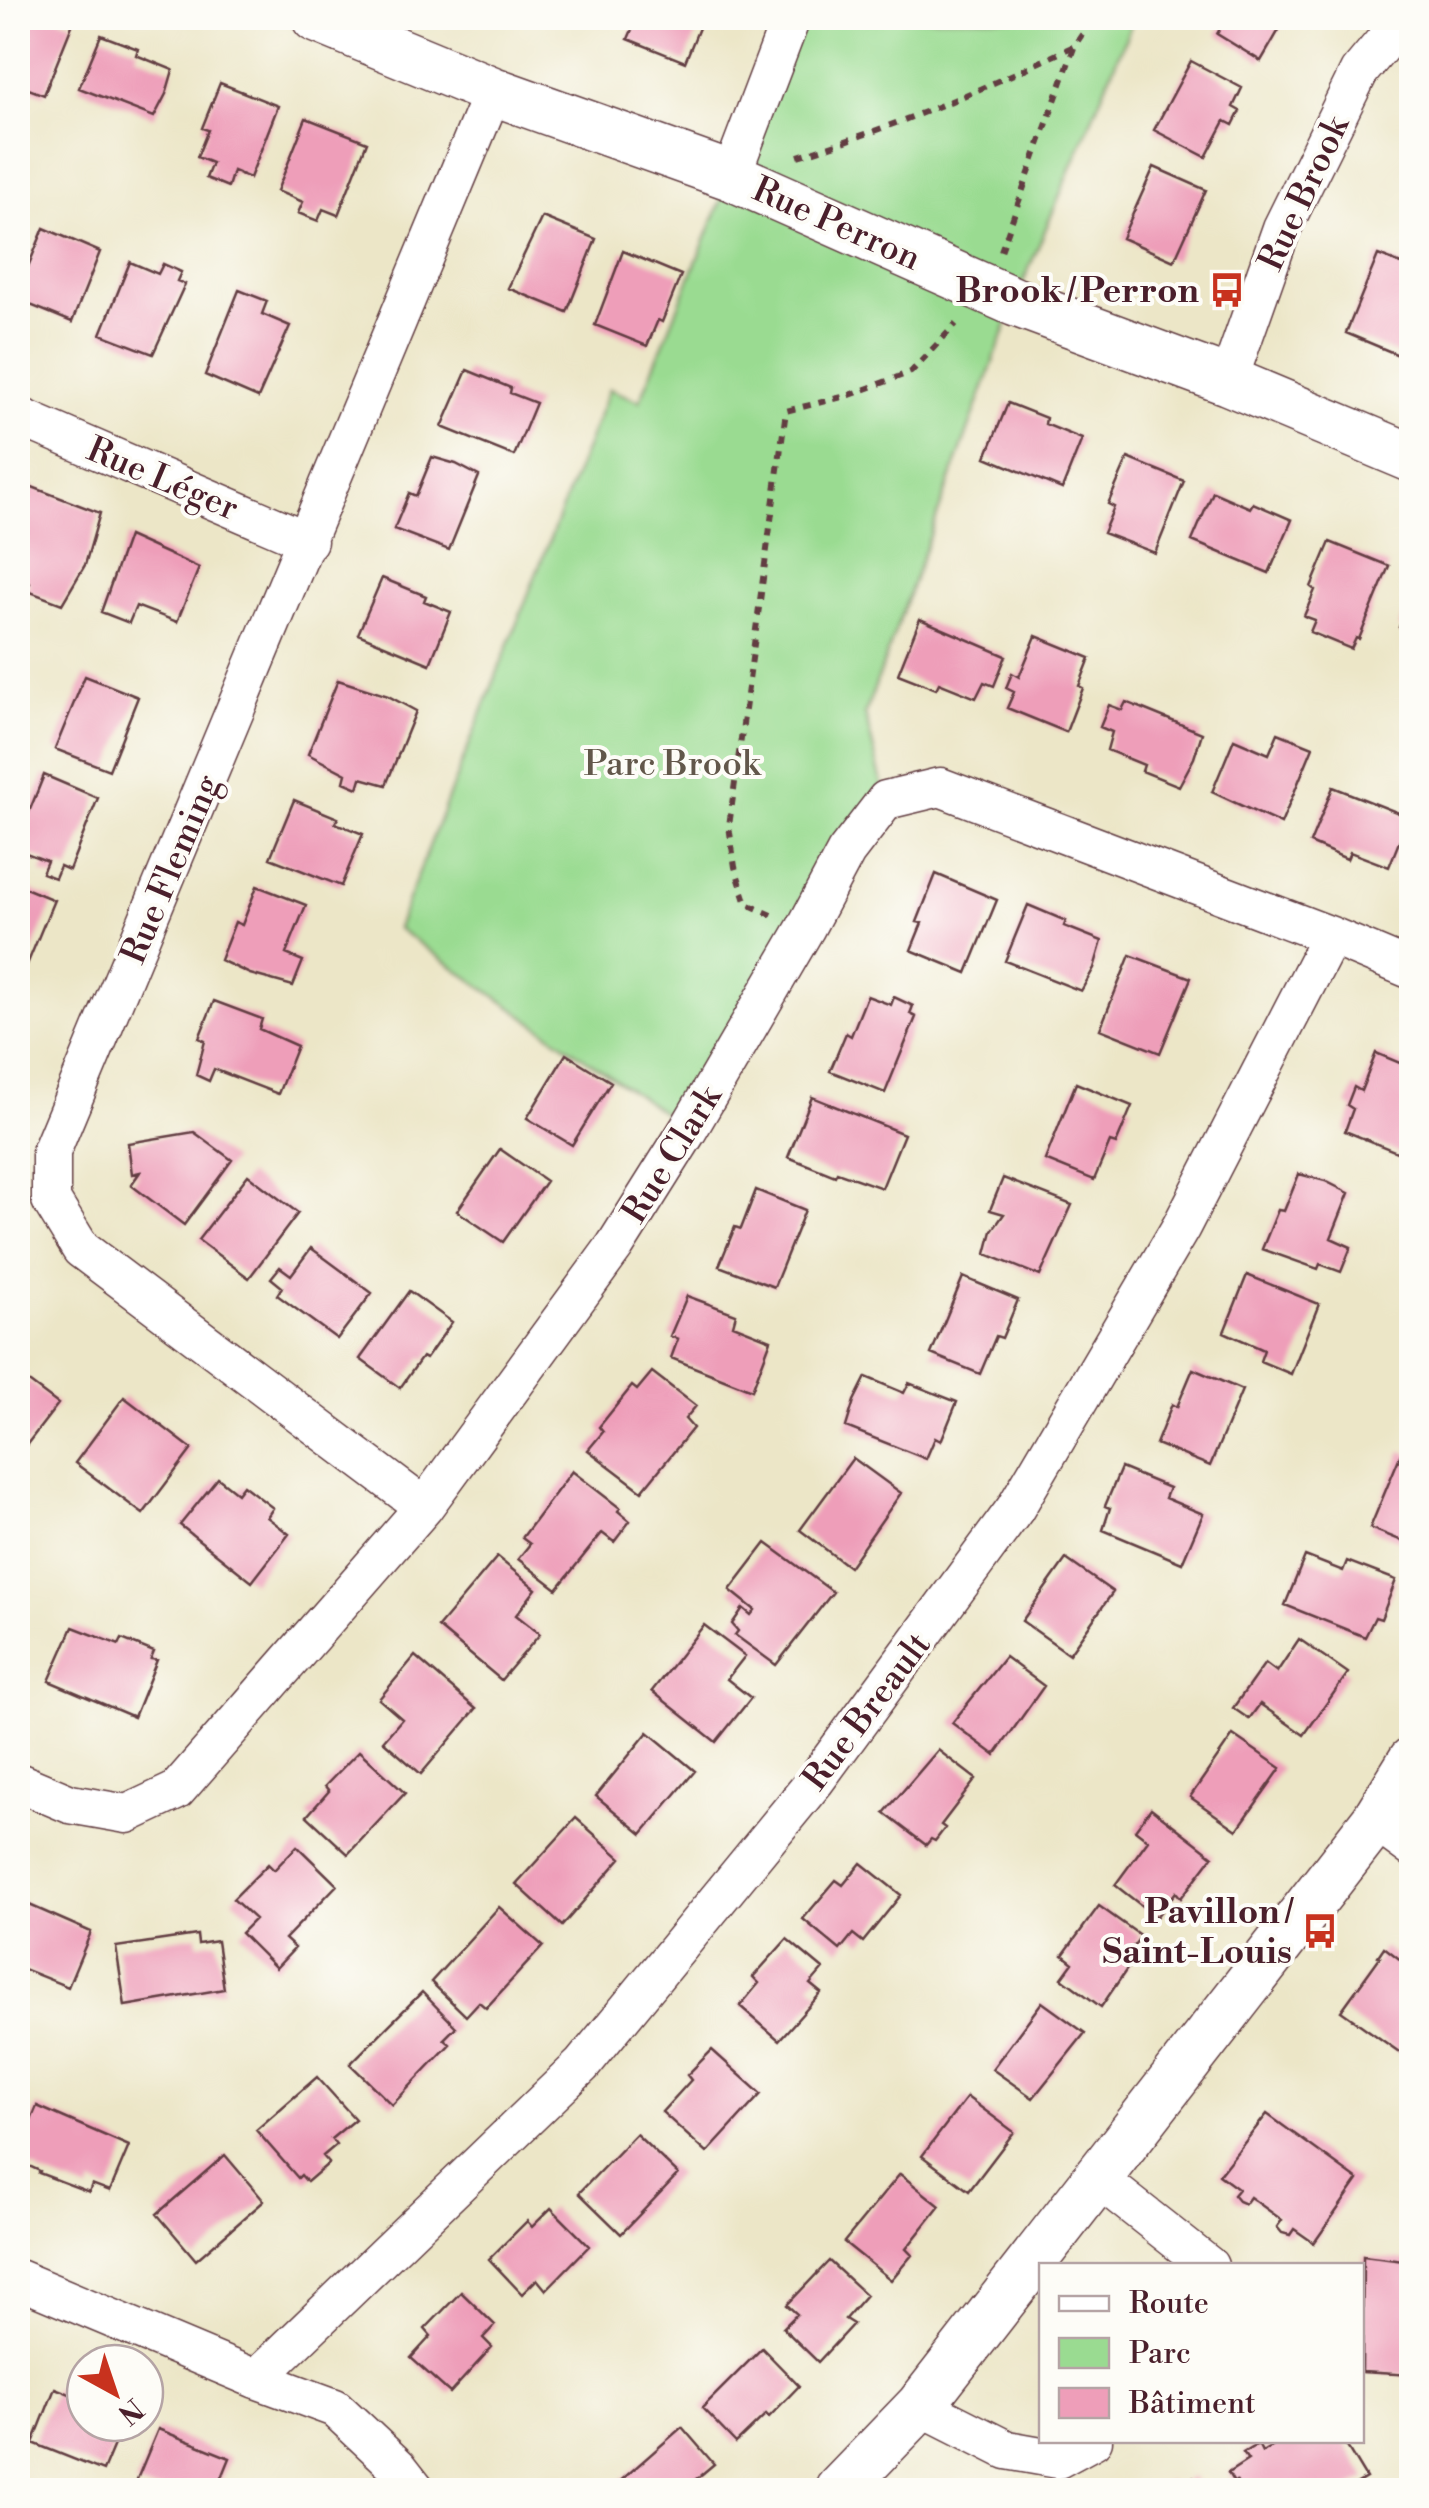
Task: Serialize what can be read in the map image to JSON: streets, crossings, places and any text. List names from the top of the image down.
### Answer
{
  "streets": {
    "street": [
      "Rue Brook",
      "Rue Perron",
      "Rue Léger",
      "Rue Fleming",
      "Rue Clark",
      "Rue Breault"
    ]
  },
  "crossings": [
    ["Rue Brook", "Rue Perron"],
    ["Rue Perron", "Rue Fleming"],
    ["Rue Léger", "Rue Fleming"],
    ["Rue Fleming", "Rue Clark"],
    ["Rue Clark", "Rue Breault"]
  ],
  "parks": ["Parc Brook"],
  "places": {
    "bus stop": ["Brook / Perron", "Pavillon / Saint-Louis"]
  },
  "legend": ["Route", "Parc", "Bâtiment"],
  "north": "bottom right"
}
